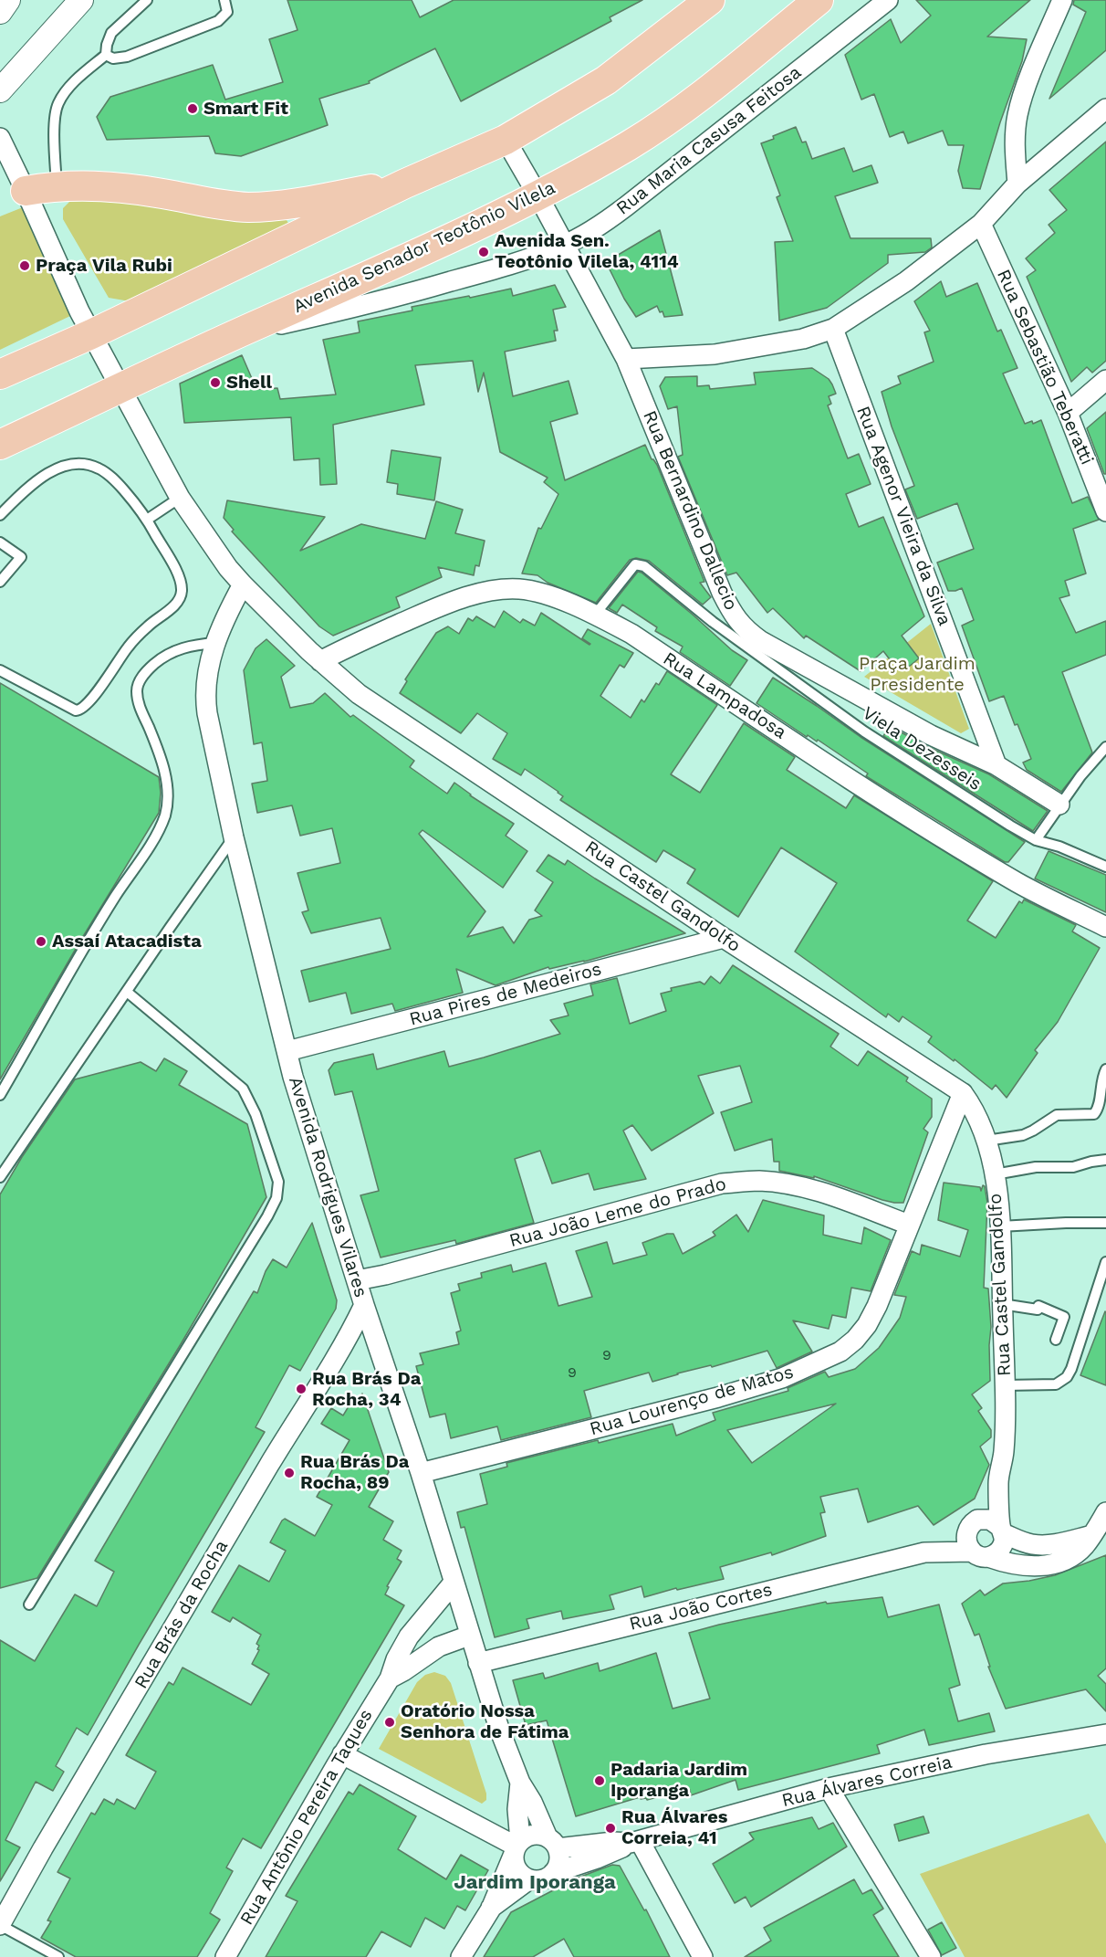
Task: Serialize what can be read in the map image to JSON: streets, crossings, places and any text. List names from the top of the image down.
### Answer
{
  "streets": {
    "main road": ["Avenida Senador Teotônio Vilela"],
    "street": [
      "Rua Maria Casusa Feitosa",
      "Rua Sebastião Teberatti",
      "Rua Bernardino Dallecio",
      "Rua Agenor Vieira da Silva",
      "Rua Lampadosa",
      "Rua Castel Gandolfo",
      "Rua Pires de Medeiros",
      "Avenida Rodrigues Vilares",
      "Rua João Leme do Prado",
      "Rua Lourenço de Matos",
      "Rua João Cortes",
      "Rua Brás da Rocha",
      "Rua Álvares Correia",
      "Rua Antônio Pereira Taques"
    ],
    "lane": ["Viela Dezesseis"]
  },
  "crossings": [
    ["Rua Maria Casusa Feitosa", "Avenida Senador Teotônio Vilela"],
    ["Rua Maria Casusa Feitosa", "Rua Bernardino Dallecio"],
    ["Avenida Senador Teotônio Vilela", "Rua Bernardino Dallecio"],
    ["Avenida Senador Teotônio Vilela", "Rua Castel Gandolfo"],
    ["Rua Bernardino Dallecio", "Rua Agenor Vieira da Silva"],
    ["Rua Lampadosa", "Viela Dezesseis"],
    ["Rua Lampadosa", "Rua Castel Gandolfo"],
    ["Rua Castel Gandolfo", "Rua Pires de Medeiros"],
    ["Rua Castel Gandolfo", "Avenida Rodrigues Vilares"],
    ["Rua Castel Gandolfo", "Rua Lourenço de Matos"],
    ["Rua Pires de Medeiros", "Avenida Rodrigues Vilares"],
    ["Avenida Rodrigues Vilares", "Rua João Leme do Prado"],
    ["Avenida Rodrigues Vilares", "Rua Lourenço de Matos"],
    ["Avenida Rodrigues Vilares", "Rua João Cortes"],
    ["Avenida Rodrigues Vilares", "Rua Brás da Rocha"],
    ["Avenida Rodrigues Vilares", "Rua Álvares Correia"],
    ["Avenida Rodrigues Vilares", "Rua Antônio Pereira Taques"],
    ["Rua João Leme do Prado", "Rua Lourenço de Matos"]
  ],
  "districts": ["Jardim Iporanga"],
  "parks": ["Praça Jardim Presidente"],
  "places": [
    "Smart Fit",
    "Avenida Sen. Teotônio Vilela, 4114",
    "Praça Vila Rubi",
    "Shell",
    "Assaí Atacadista",
    "Rua Brás Da Rocha, 34",
    "Rua Brás Da Rocha, 89",
    "Oratório Nossa Senhora de Fátima",
    "Padaria Jardim Iporanga",
    "Rua Álvares Correia, 41"
  ],
  "house_numbers": ["9", "9"]
}
